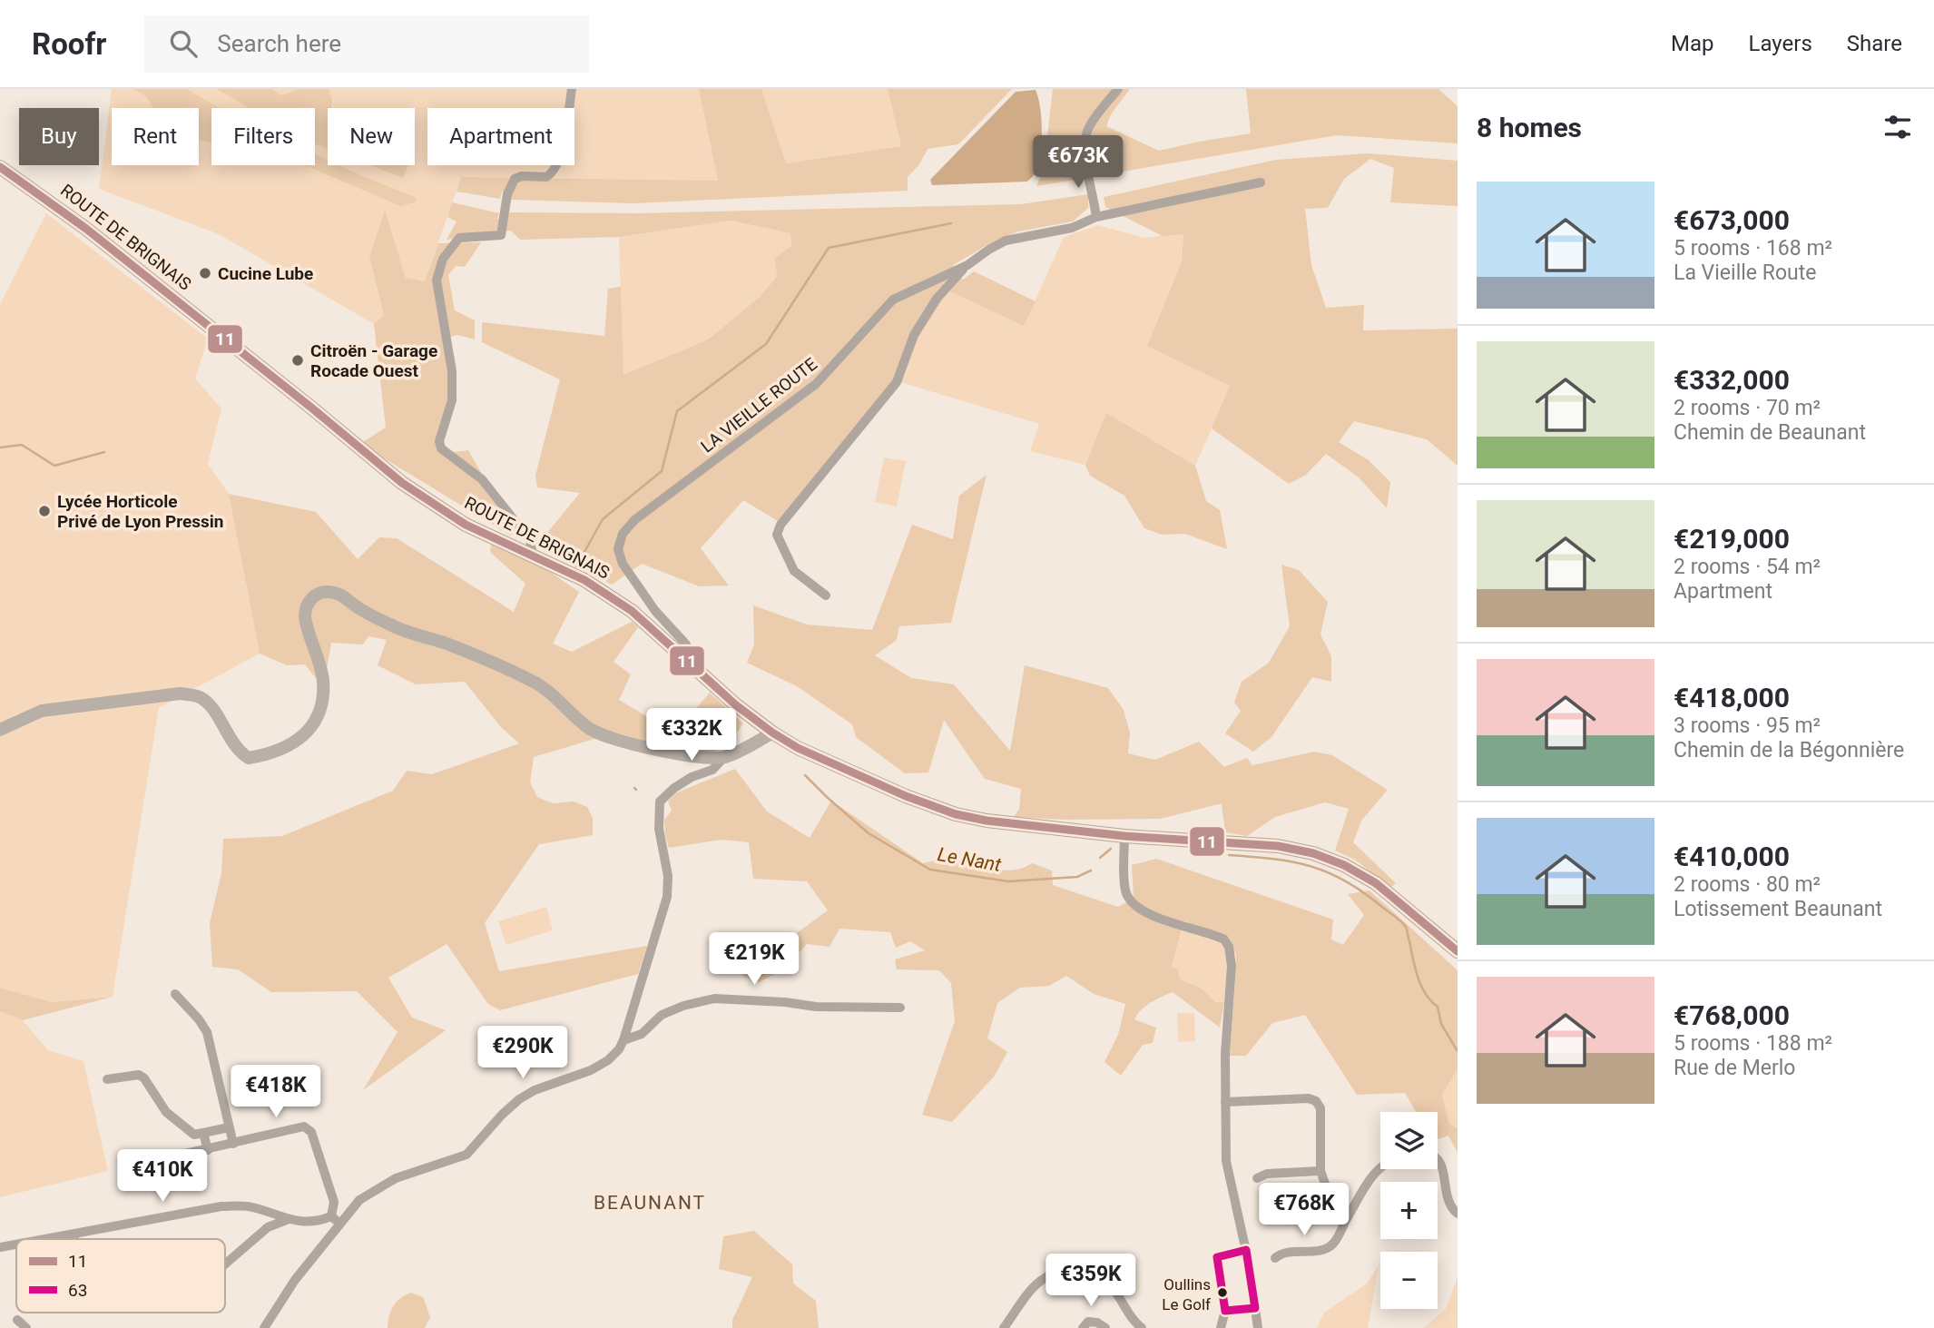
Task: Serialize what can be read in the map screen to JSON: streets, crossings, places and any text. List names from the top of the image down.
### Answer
{
  "streets": {
    "main road": ["ROUTE DE BRIGNAIS"],
    "street": ["LA VIEILLE ROUTE"]
  },
  "crossings": [
    ["ROUTE DE BRIGNAIS", "LA VIEILLE ROUTE"]
  ],
  "districts": ["BEAUNANT"],
  "water": ["Le Nant"],
  "places": [
    "Cucine Lube",
    "Citroën - Garage Rocade Ouest",
    "Lycée Horticole Privé de Lyon Pressin",
    "Oullins Le Golf"
  ],
  "lines": ["transit line 11", "transit line 63"],
  "legend": ["11", "63"],
  "page": {
    "header": "Roofr",
    "search": "Search here",
    "nav": ["Map", "Layers", "Share"],
    "heading": "8 homes",
    "chip": [
      "Buy",
      "Rent",
      "Filters",
      "New",
      "Apartment"
    ],
    "price": [
      "€673K",
      "€332K",
      "€219K",
      "€290K",
      "€418K",
      "€410K",
      "€768K",
      "€359K"
    ],
    "list": [
      {
        "name": "€673,000",
        "note": "5 rooms · 168 m² · La Vieille Route"
      },
      {
        "name": "€332,000",
        "note": "2 rooms · 70 m² · Chemin de Beaunant"
      },
      {
        "name": "€219,000",
        "note": "2 rooms · 54 m² · Apartment"
      },
      {
        "name": "€418,000",
        "note": "3 rooms · 95 m² · Chemin de la Bégonnière"
      },
      {
        "name": "€410,000",
        "note": "2 rooms · 80 m² · Lotissement Beaunant"
      },
      {
        "name": "€768,000",
        "note": "5 rooms · 188 m² · Rue de Merlo"
      }
    ],
    "map_buttons": ["+", "−"]
  }
}
